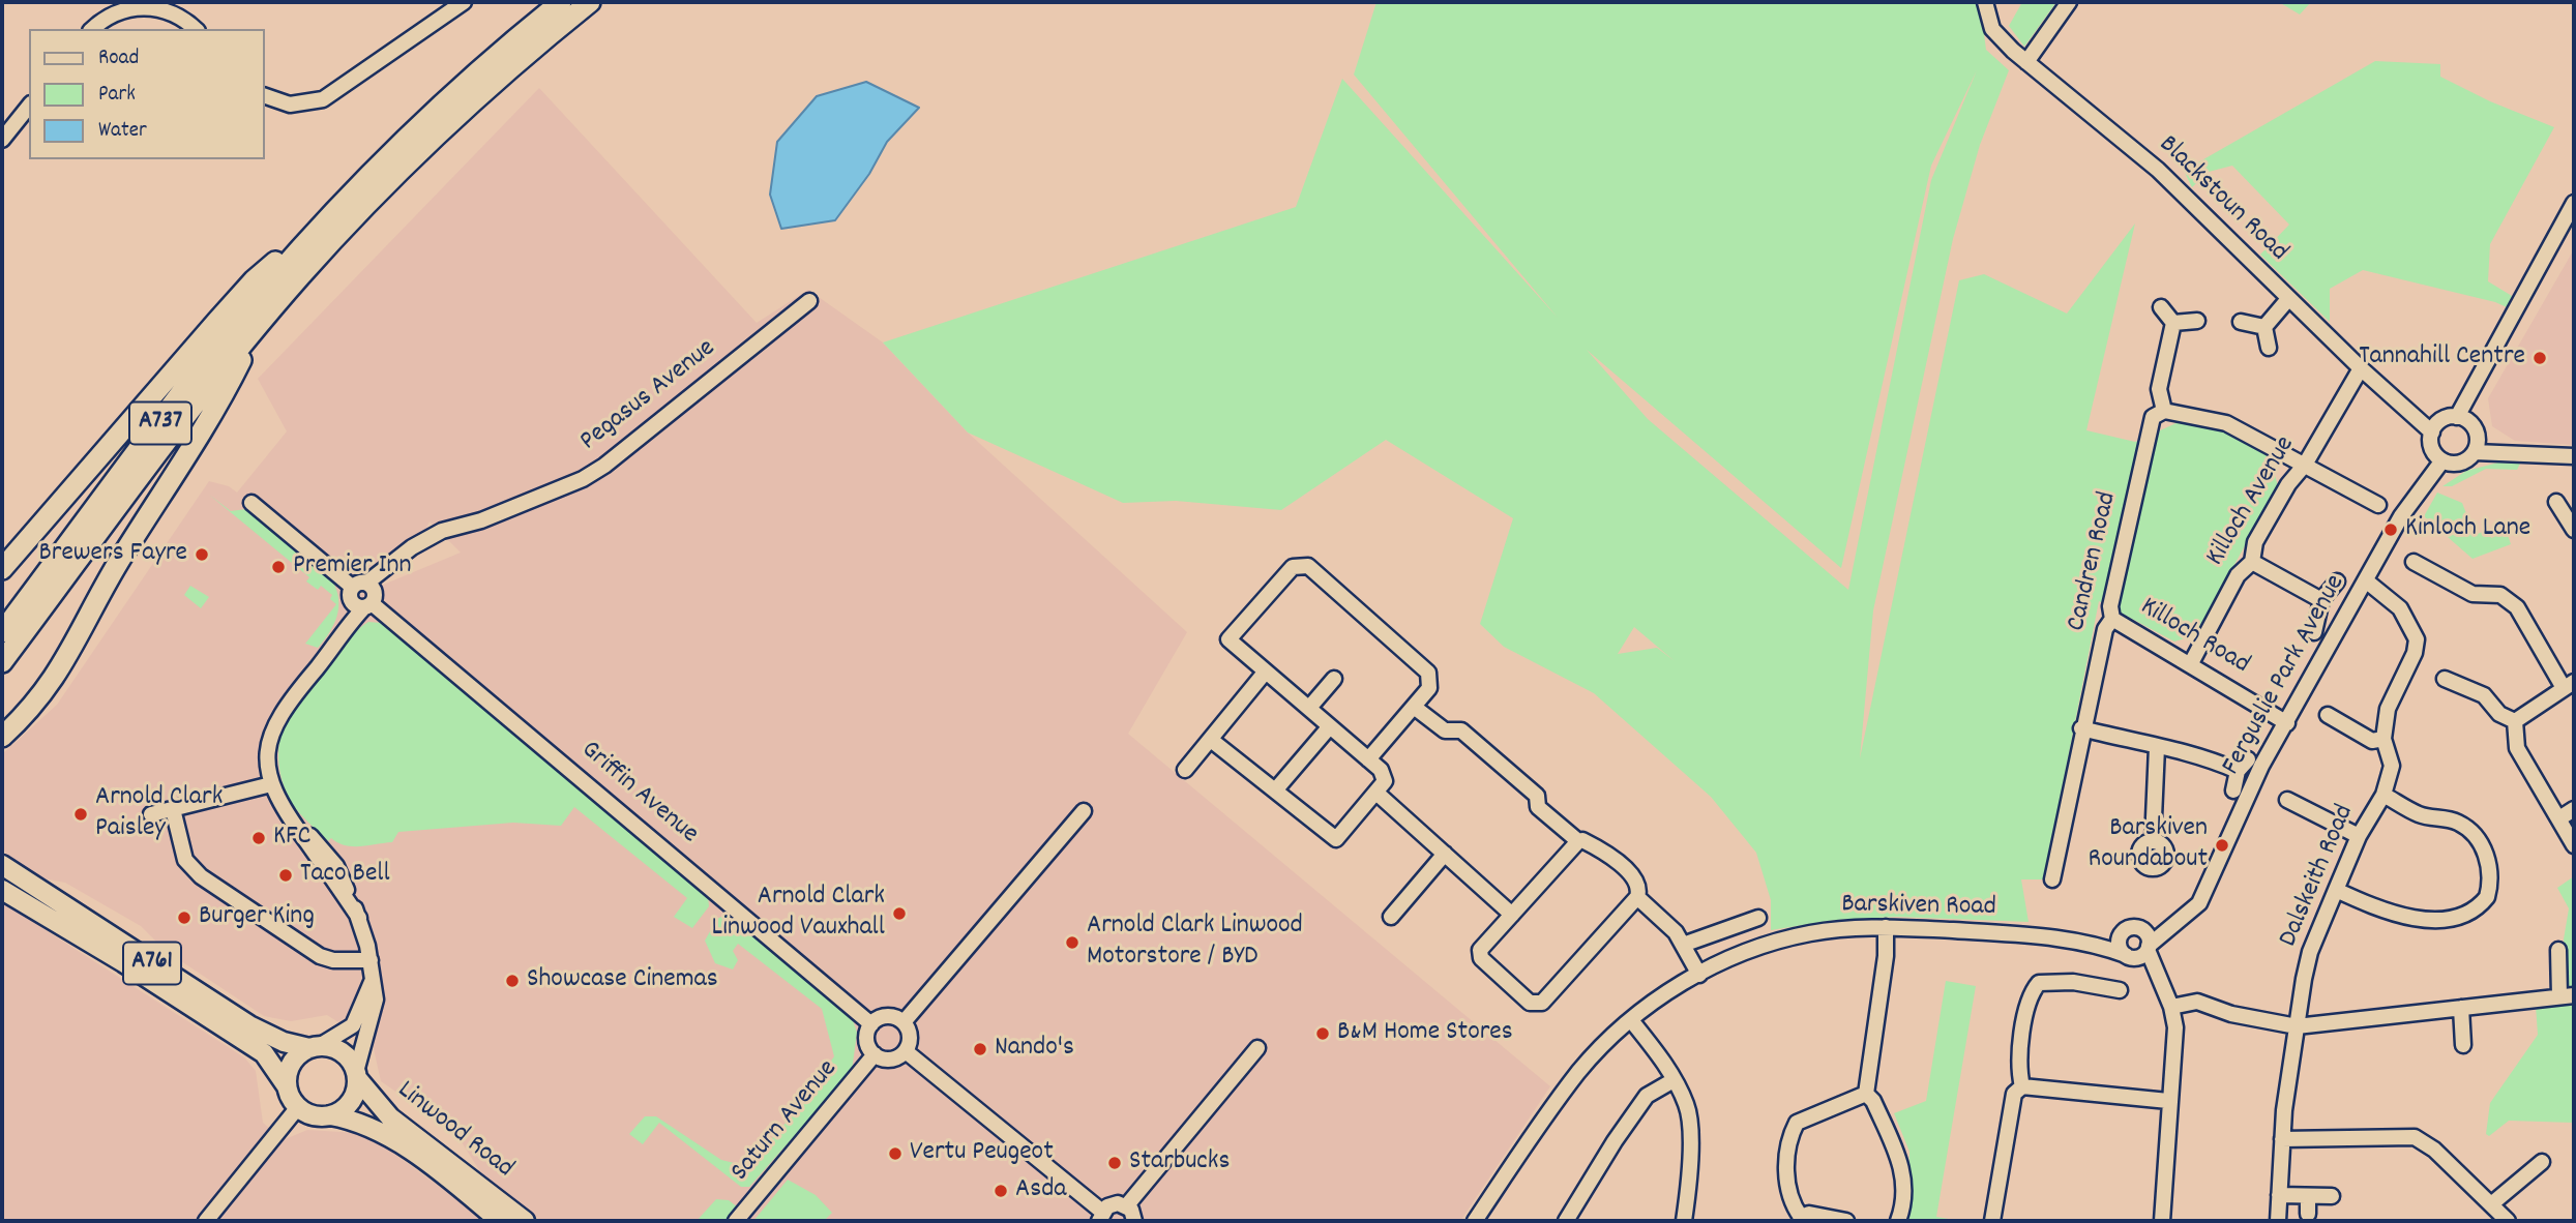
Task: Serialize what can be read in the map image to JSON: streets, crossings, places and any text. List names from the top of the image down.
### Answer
{
  "streets": {
    "highway": ["A737"],
    "main road": ["A761", "Linwood Road"],
    "street": [
      "Blackstoun Road",
      "Pegasus Avenue",
      "Killoch Avenue",
      "Candren Road",
      "Killoch Road",
      "Ferguslie Park Avenue",
      "Griffin Avenue",
      "Dalskeith Road",
      "Barskiven Road",
      "Saturn Avenue"
    ]
  },
  "crossings": [
    ["Blackstoun Road", "Killoch Avenue"],
    ["Blackstoun Road", "Ferguslie Park Avenue"],
    ["Killoch Avenue", "Killoch Road"],
    ["Candren Road", "Killoch Road"],
    ["Killoch Road", "Ferguslie Park Avenue"],
    ["Ferguslie Park Avenue", "Dalskeith Road"],
    ["Ferguslie Park Avenue", "Barskiven Road"],
    ["Griffin Avenue", "Saturn Avenue"],
    ["A761", "Linwood Road"]
  ],
  "places": [
    "Tannahill Centre",
    "Kinloch Lane",
    "Brewers Fayre",
    "Premier Inn",
    "Arnold Clark Paisley",
    "KFC",
    "Barskiven Roundabout",
    "Taco Bell",
    "Arnold Clark Linwood Vauxhall",
    "Burger King",
    "Arnold Clark Linwood Motorstore / BYD",
    "Showcase Cinemas",
    "B&M Home Stores",
    "Nando's",
    "Vertu Peugeot",
    "Starbucks",
    "Asda"
  ],
  "legend": ["Road", "Park", "Water"]
}
